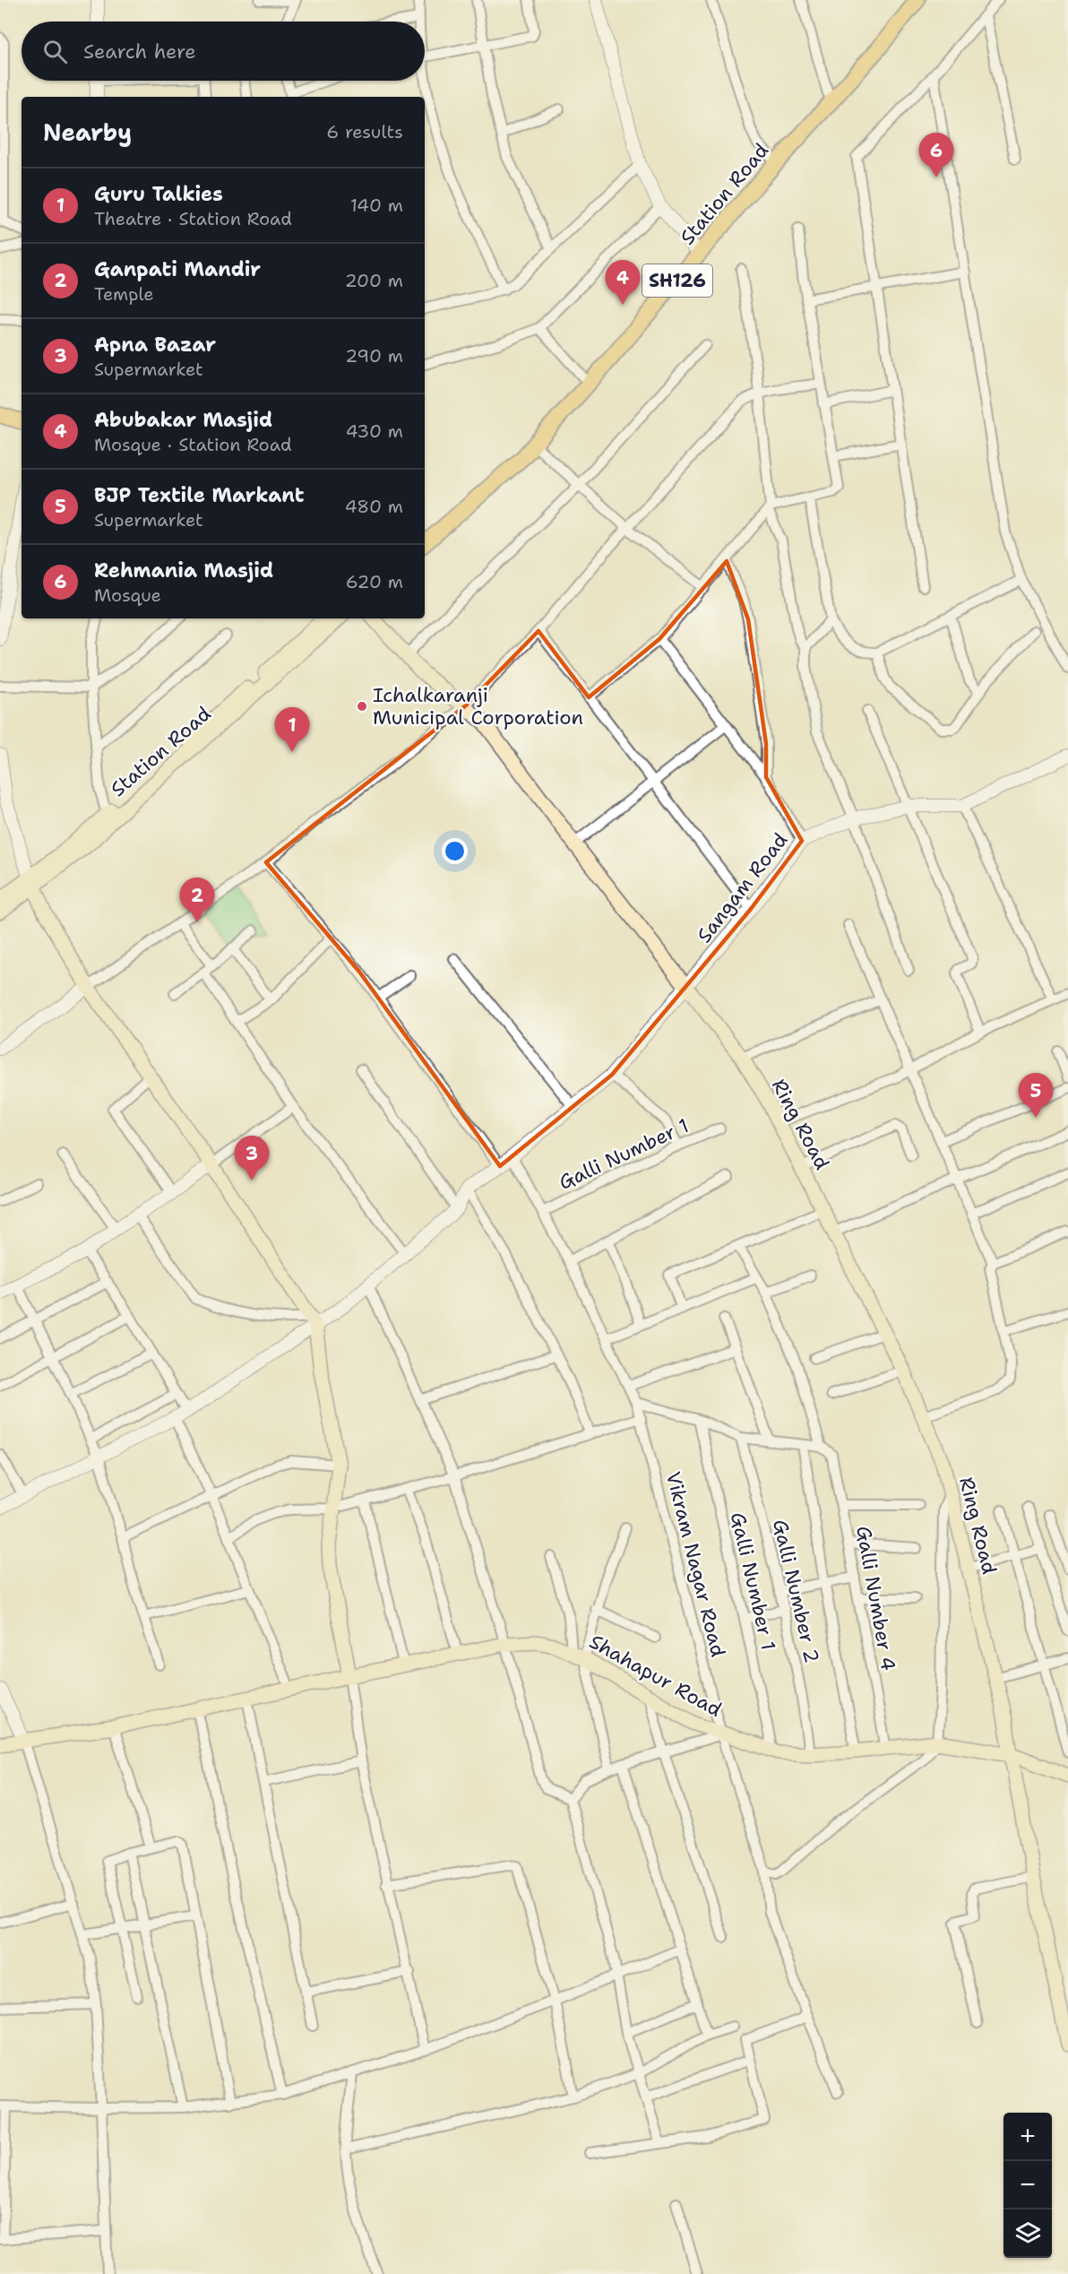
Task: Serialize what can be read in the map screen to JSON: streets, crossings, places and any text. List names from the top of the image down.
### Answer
{
  "streets": {
    "main road": [
      "Station Road",
      "SH126",
      "Ring Road",
      "Shahapur Road"
    ],
    "street": [
      "Sangam Road",
      "Galli Number 1",
      "Vikram Nagar Road",
      "Galli Number 2",
      "Galli Number 4"
    ]
  },
  "crossings": [
    ["Sangam Road", "Ring Road"],
    ["Sangam Road", "Vikram Nagar Road"],
    ["Ring Road", "Shahapur Road"],
    ["Galli Number 1", "Vikram Nagar Road"],
    ["Galli Number 1", "Shahapur Road"],
    ["Vikram Nagar Road", "Shahapur Road"],
    ["Galli Number 2", "Shahapur Road"],
    ["Galli Number 4", "Shahapur Road"]
  ],
  "places": ["Ichalkaranji Municipal Corporation"],
  "page": {
    "search": "Search here",
    "heading": ["Nearby", "6 results"],
    "pins": [
      "6",
      "4",
      "1",
      "2",
      "5",
      "3"
    ],
    "list": [
      {
        "mark": "1",
        "name": "Guru Talkies",
        "note": "Theatre · Station Road",
        "value": "140 m"
      },
      {
        "mark": "2",
        "name": "Ganpati Mandir",
        "note": "Temple",
        "value": "200 m"
      },
      {
        "mark": "3",
        "name": "Apna Bazar",
        "note": "Supermarket",
        "value": "290 m"
      },
      {
        "mark": "4",
        "name": "Abubakar Masjid",
        "note": "Mosque · Station Road",
        "value": "430 m"
      },
      {
        "mark": "5",
        "name": "BJP Textile Markant",
        "note": "Supermarket",
        "value": "480 m"
      },
      {
        "mark": "6",
        "name": "Rehmania Masjid",
        "note": "Mosque",
        "value": "620 m"
      }
    ],
    "map_buttons": ["+", "−"]
  }
}
